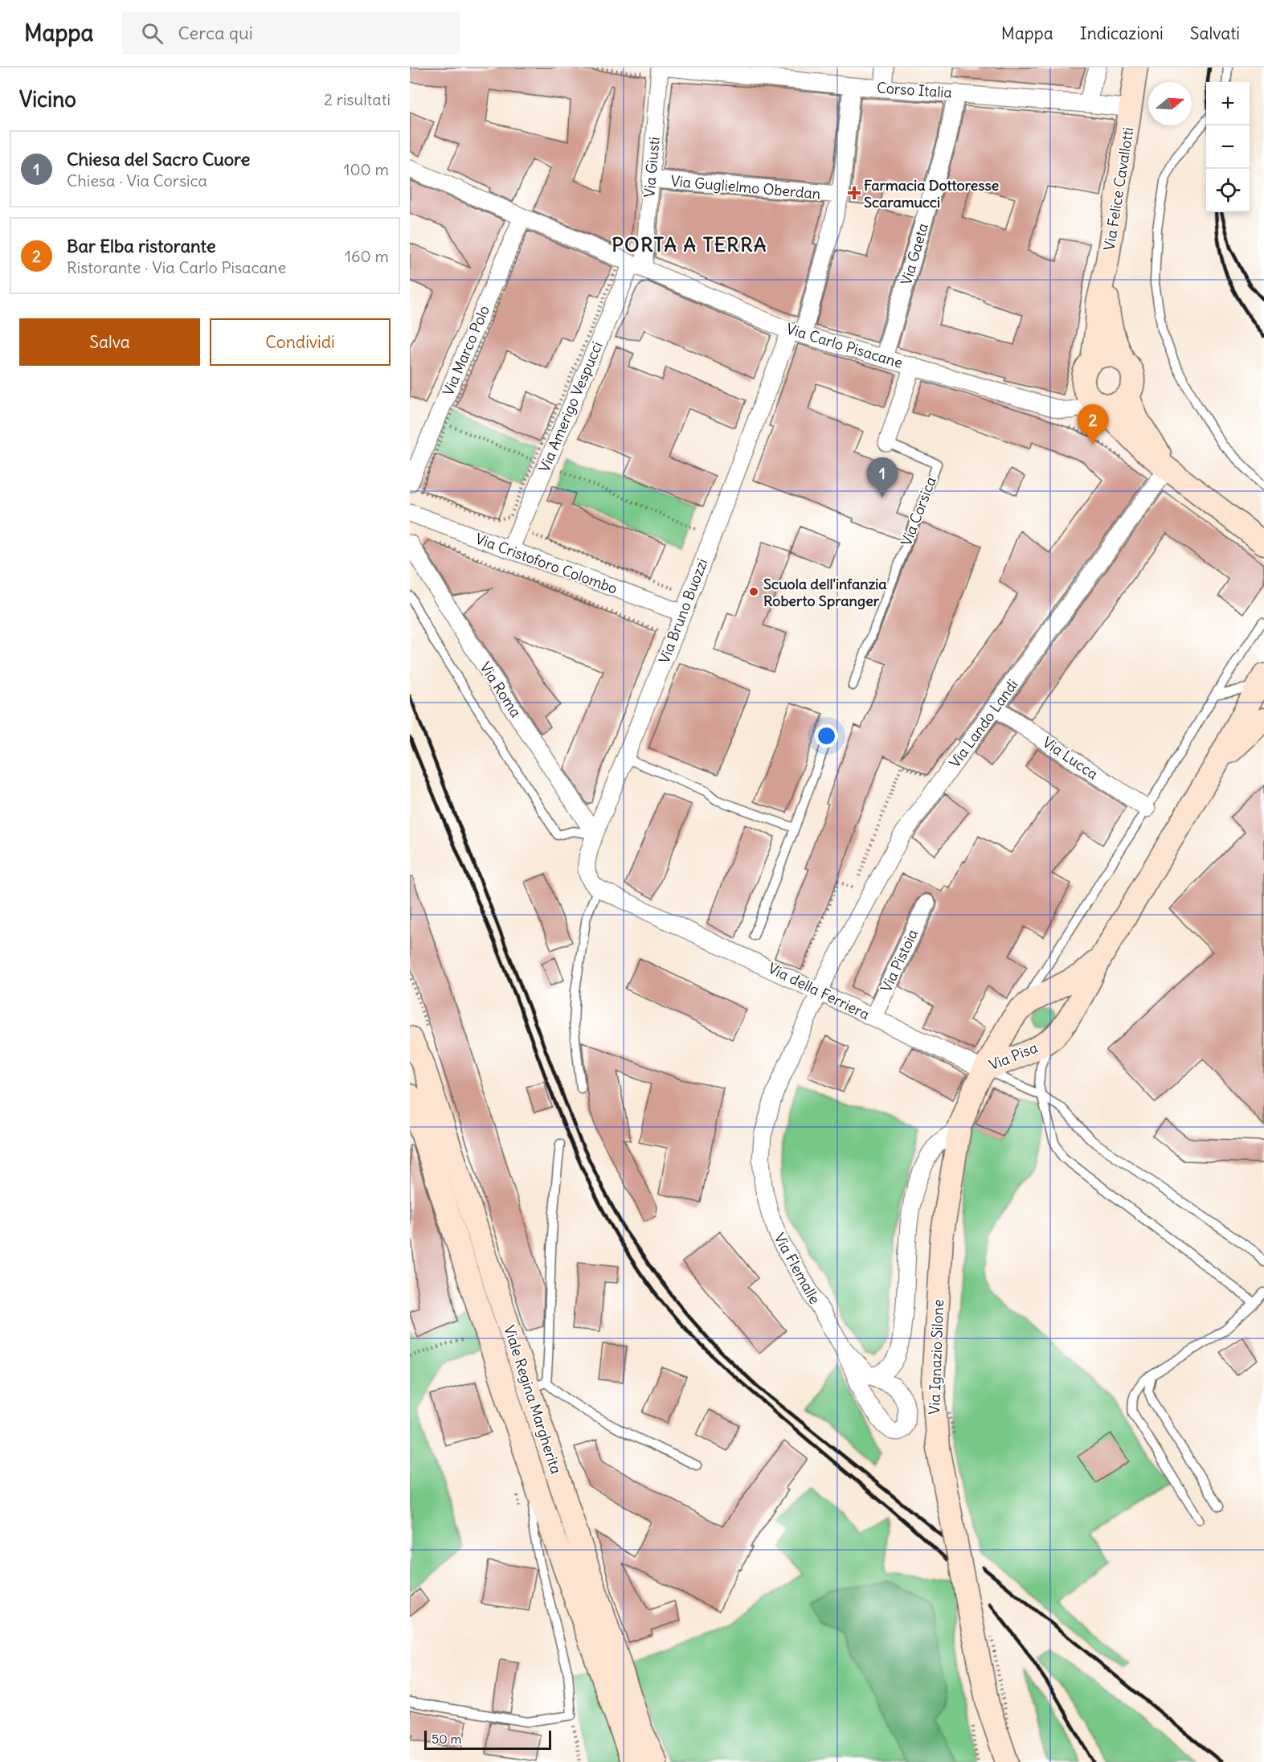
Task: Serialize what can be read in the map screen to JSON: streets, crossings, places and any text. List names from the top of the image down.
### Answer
{
  "streets": {
    "main road": [
      "Via Felice Cavallotti",
      "Via Pisa",
      "Via Ignazio Silone",
      "Viale Regina Margherita"
    ],
    "street": [
      "Corso Italia",
      "Via Giusti",
      "Via Guglielmo Oberdan",
      "Via Gaeta",
      "Via Carlo Pisacane",
      "Via Marco Polo",
      "Via Amerigo Vespucci",
      "Via Corsica",
      "Via Cristoforo Colombo",
      "Via Bruno Buozzi",
      "Via Roma",
      "Via Lando Landi",
      "Via Lucca",
      "Via Pistoia",
      "Via della Ferriera",
      "Via Flemalle"
    ]
  },
  "crossings": [
    ["Corso Italia", "Via Felice Cavallotti"],
    ["Corso Italia", "Via Gaeta"],
    ["Corso Italia", "Via Bruno Buozzi"],
    ["Via Giusti", "Via Guglielmo Oberdan"],
    ["Via Giusti", "Via Carlo Pisacane"],
    ["Via Giusti", "Via Amerigo Vespucci"],
    ["Via Guglielmo Oberdan", "Via Bruno Buozzi"],
    ["Via Felice Cavallotti", "Via Carlo Pisacane"],
    ["Via Gaeta", "Via Carlo Pisacane"],
    ["Via Carlo Pisacane", "Via Marco Polo"],
    ["Via Carlo Pisacane", "Via Amerigo Vespucci"],
    ["Via Carlo Pisacane", "Via Corsica"],
    ["Via Carlo Pisacane", "Via Bruno Buozzi"],
    ["Via Amerigo Vespucci", "Via Cristoforo Colombo"],
    ["Via Cristoforo Colombo", "Via Bruno Buozzi"],
    ["Via Bruno Buozzi", "Via Roma"],
    ["Via Bruno Buozzi", "Via della Ferriera"],
    ["Via Lando Landi", "Via Lucca"],
    ["Via Lando Landi", "Via della Ferriera"],
    ["Via Lando Landi", "Via Flemalle"],
    ["Via Pistoia", "Via della Ferriera"],
    ["Via della Ferriera", "Via Pisa"],
    ["Via della Ferriera", "Via Flemalle"],
    ["Via della Ferriera", "Via Ignazio Silone"],
    ["Via Pisa", "Via Ignazio Silone"]
  ],
  "districts": ["PORTA A TERRA"],
  "places": {
    "health": ["Farmacia Dottoresse Scaramucci"],
    "other": ["Scuola dell'infanzia Roberto Spranger"]
  },
  "scale_bar": "50 m",
  "north": "right",
  "page": {
    "header": "Mappa",
    "search": "Cerca qui",
    "nav": ["Mappa", "Indicazioni", "Salvati"],
    "heading": ["Vicino", "2 risultati"],
    "map_buttons": ["+", "−"],
    "list": [
      {
        "mark": "1",
        "name": "Chiesa del Sacro Cuore",
        "note": "Chiesa · Via Corsica",
        "value": "100 m"
      },
      {
        "mark": "2",
        "name": "Bar Elba ristorante",
        "note": "Ristorante · Via Carlo Pisacane",
        "value": "160 m"
      }
    ],
    "buttons": ["Salva", "Condividi"],
    "pins": ["2", "1"],
    "scale": "50 m"
  }
}
